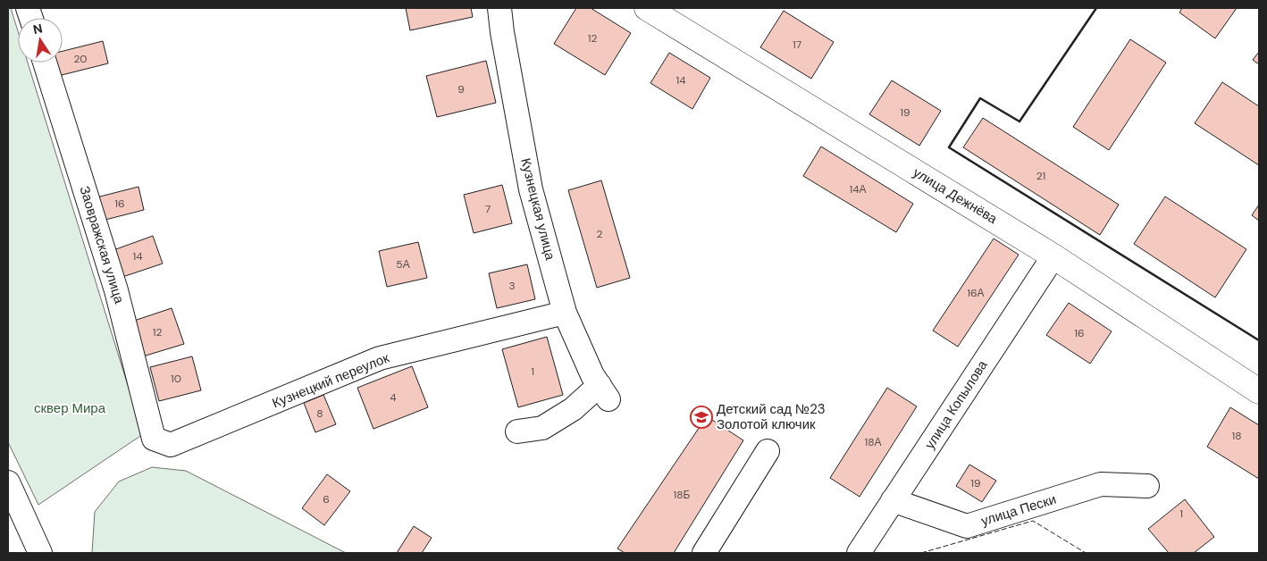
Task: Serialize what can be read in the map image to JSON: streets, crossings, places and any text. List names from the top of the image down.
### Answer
{
  "streets": {
    "main road": ["улица Дежнёва"],
    "street": [
      "Кузнецкая улица",
      "Заовражская улица",
      "Кузнецкий переулок",
      "улица Копылова",
      "улица Пески"
    ]
  },
  "crossings": [
    ["улица Дежнёва", "улица Копылова"],
    ["Кузнецкая улица", "Кузнецкий переулок"],
    ["Заовражская улица", "Кузнецкий переулок"],
    ["улица Копылова", "улица Пески"]
  ],
  "parks": ["сквер Мира"],
  "places": {
    "school or university": ["Детский сад №23 Золотой ключик"]
  },
  "house_numbers": [
    "12",
    "17",
    "20",
    "14",
    "9",
    "19",
    "21",
    "14А",
    "16",
    "7",
    "2",
    "14",
    "5А",
    "3",
    "16А",
    "12",
    "16",
    "1",
    "10",
    "4",
    "8",
    "18",
    "18А",
    "19",
    "18Б",
    "6",
    "1"
  ],
  "north": "top"
}
